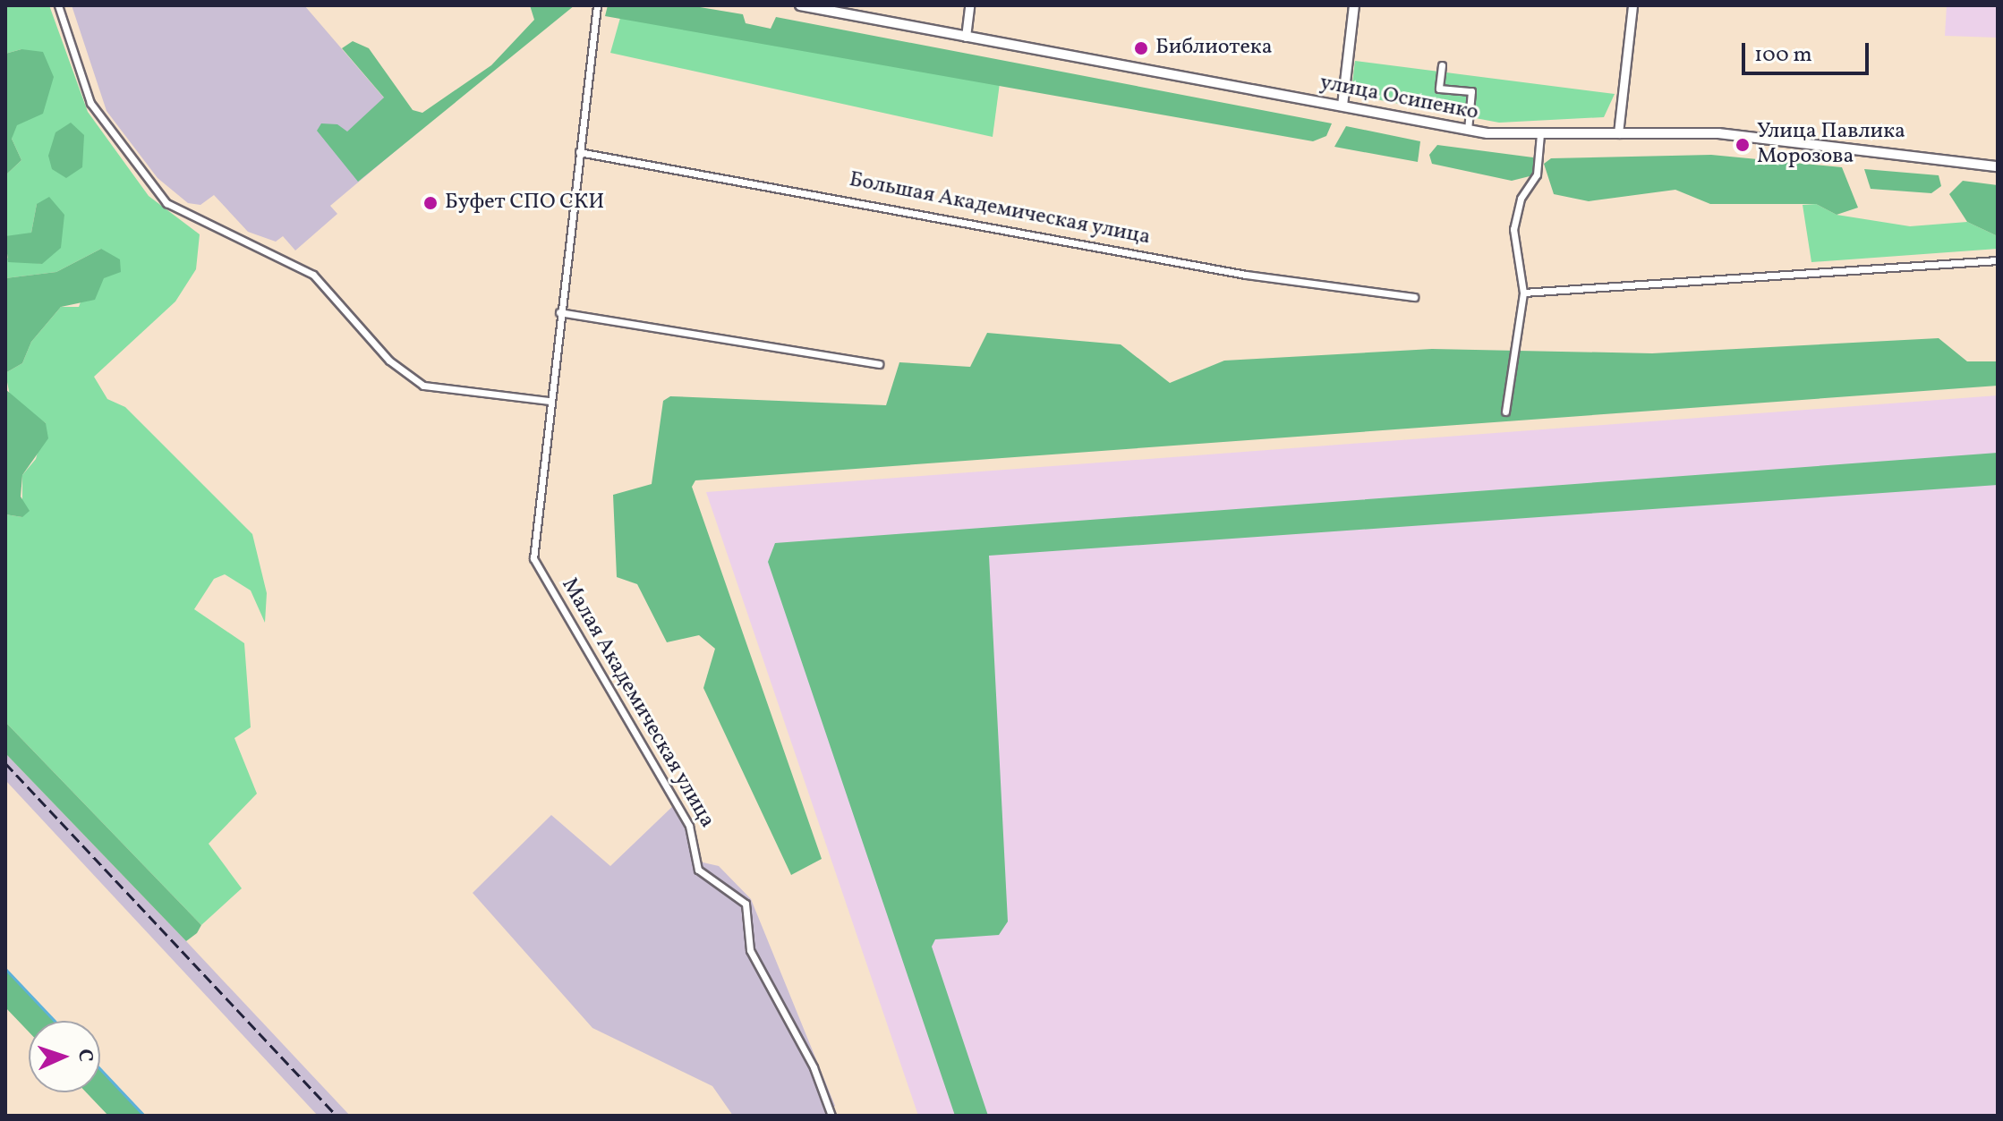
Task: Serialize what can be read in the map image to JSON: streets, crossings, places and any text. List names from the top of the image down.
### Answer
{
  "streets": {
    "main road": ["улица Осипенко"],
    "street": ["Большая Академическая улица", "Малая Академическая улица"]
  },
  "places": ["Библиотека", "Улица Павлика Морозова", "Буфет СПО СКИ"],
  "scale_bar": "100 m",
  "north": "right"
}
